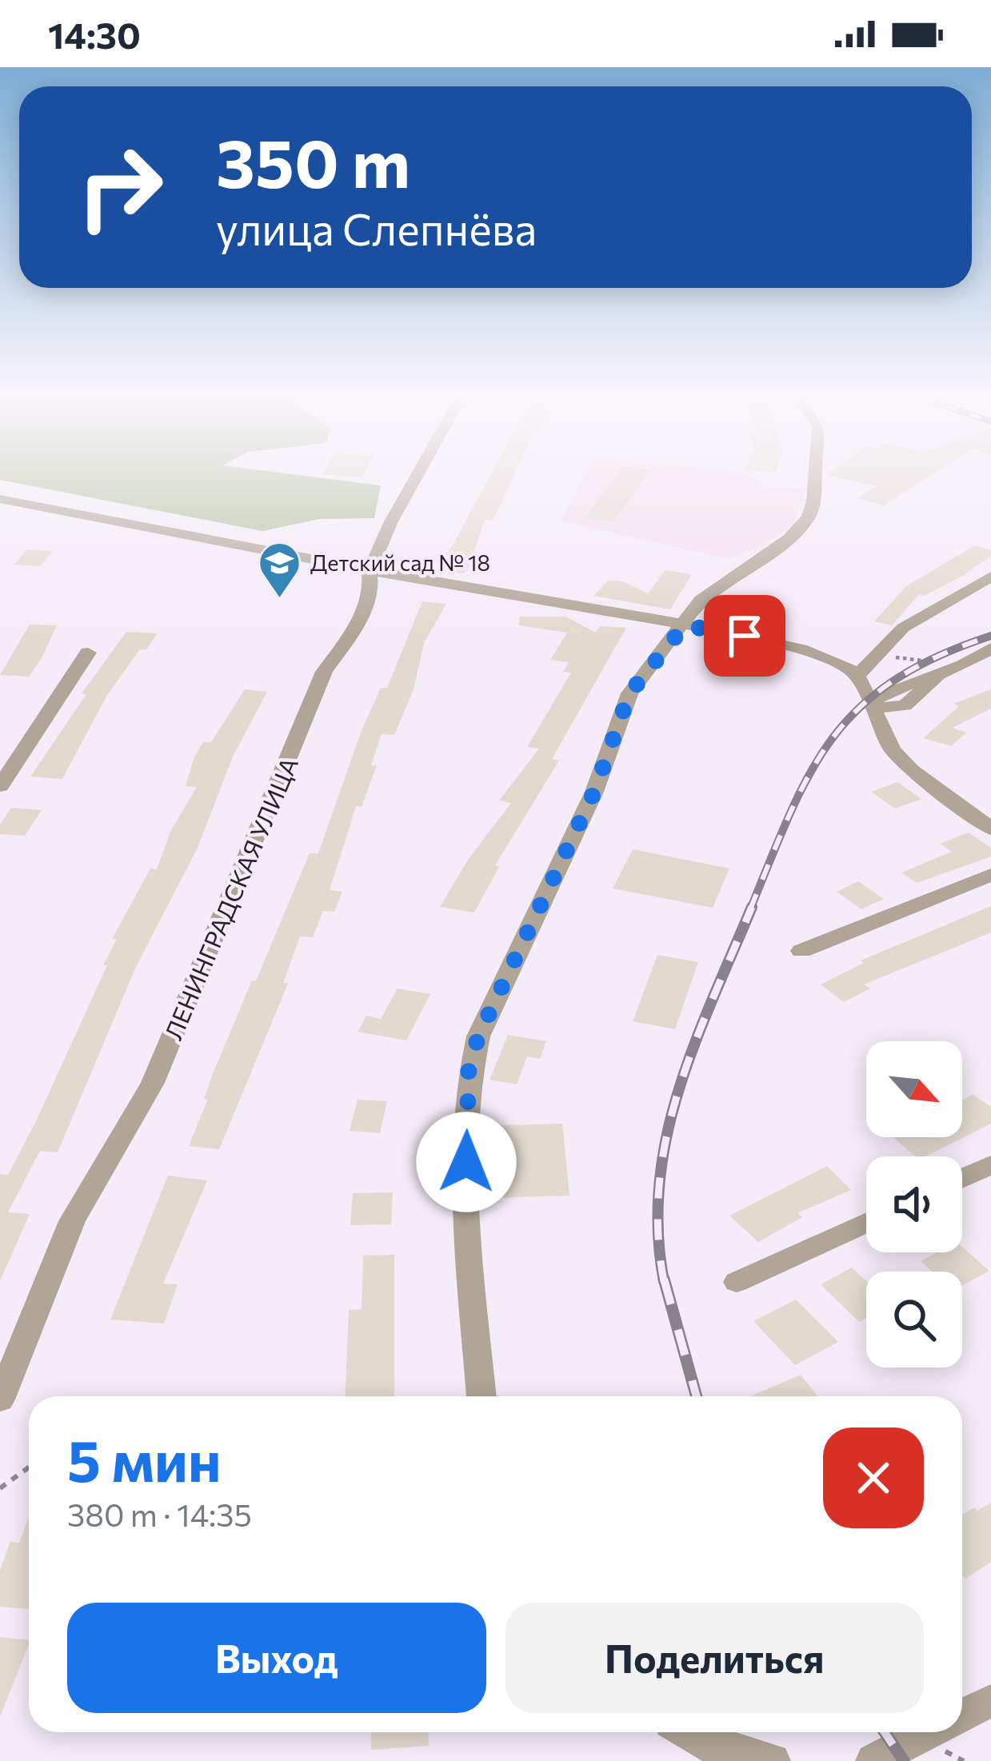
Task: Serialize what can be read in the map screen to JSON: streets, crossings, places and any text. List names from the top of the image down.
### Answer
{
  "streets": {
    "street": ["ЛЕНИНГРАДСКАЯ УЛИЦА"]
  },
  "places": {
    "school or university": ["Детский сад № 18"]
  },
  "north": "bottom right",
  "page": {
    "status": "14:30",
    "turn": ["350 m", "улица Слепнёва"],
    "heading": ["5 мин", "380 m · 14:35"],
    "buttons": ["Выход", "Поделиться"]
  }
}
